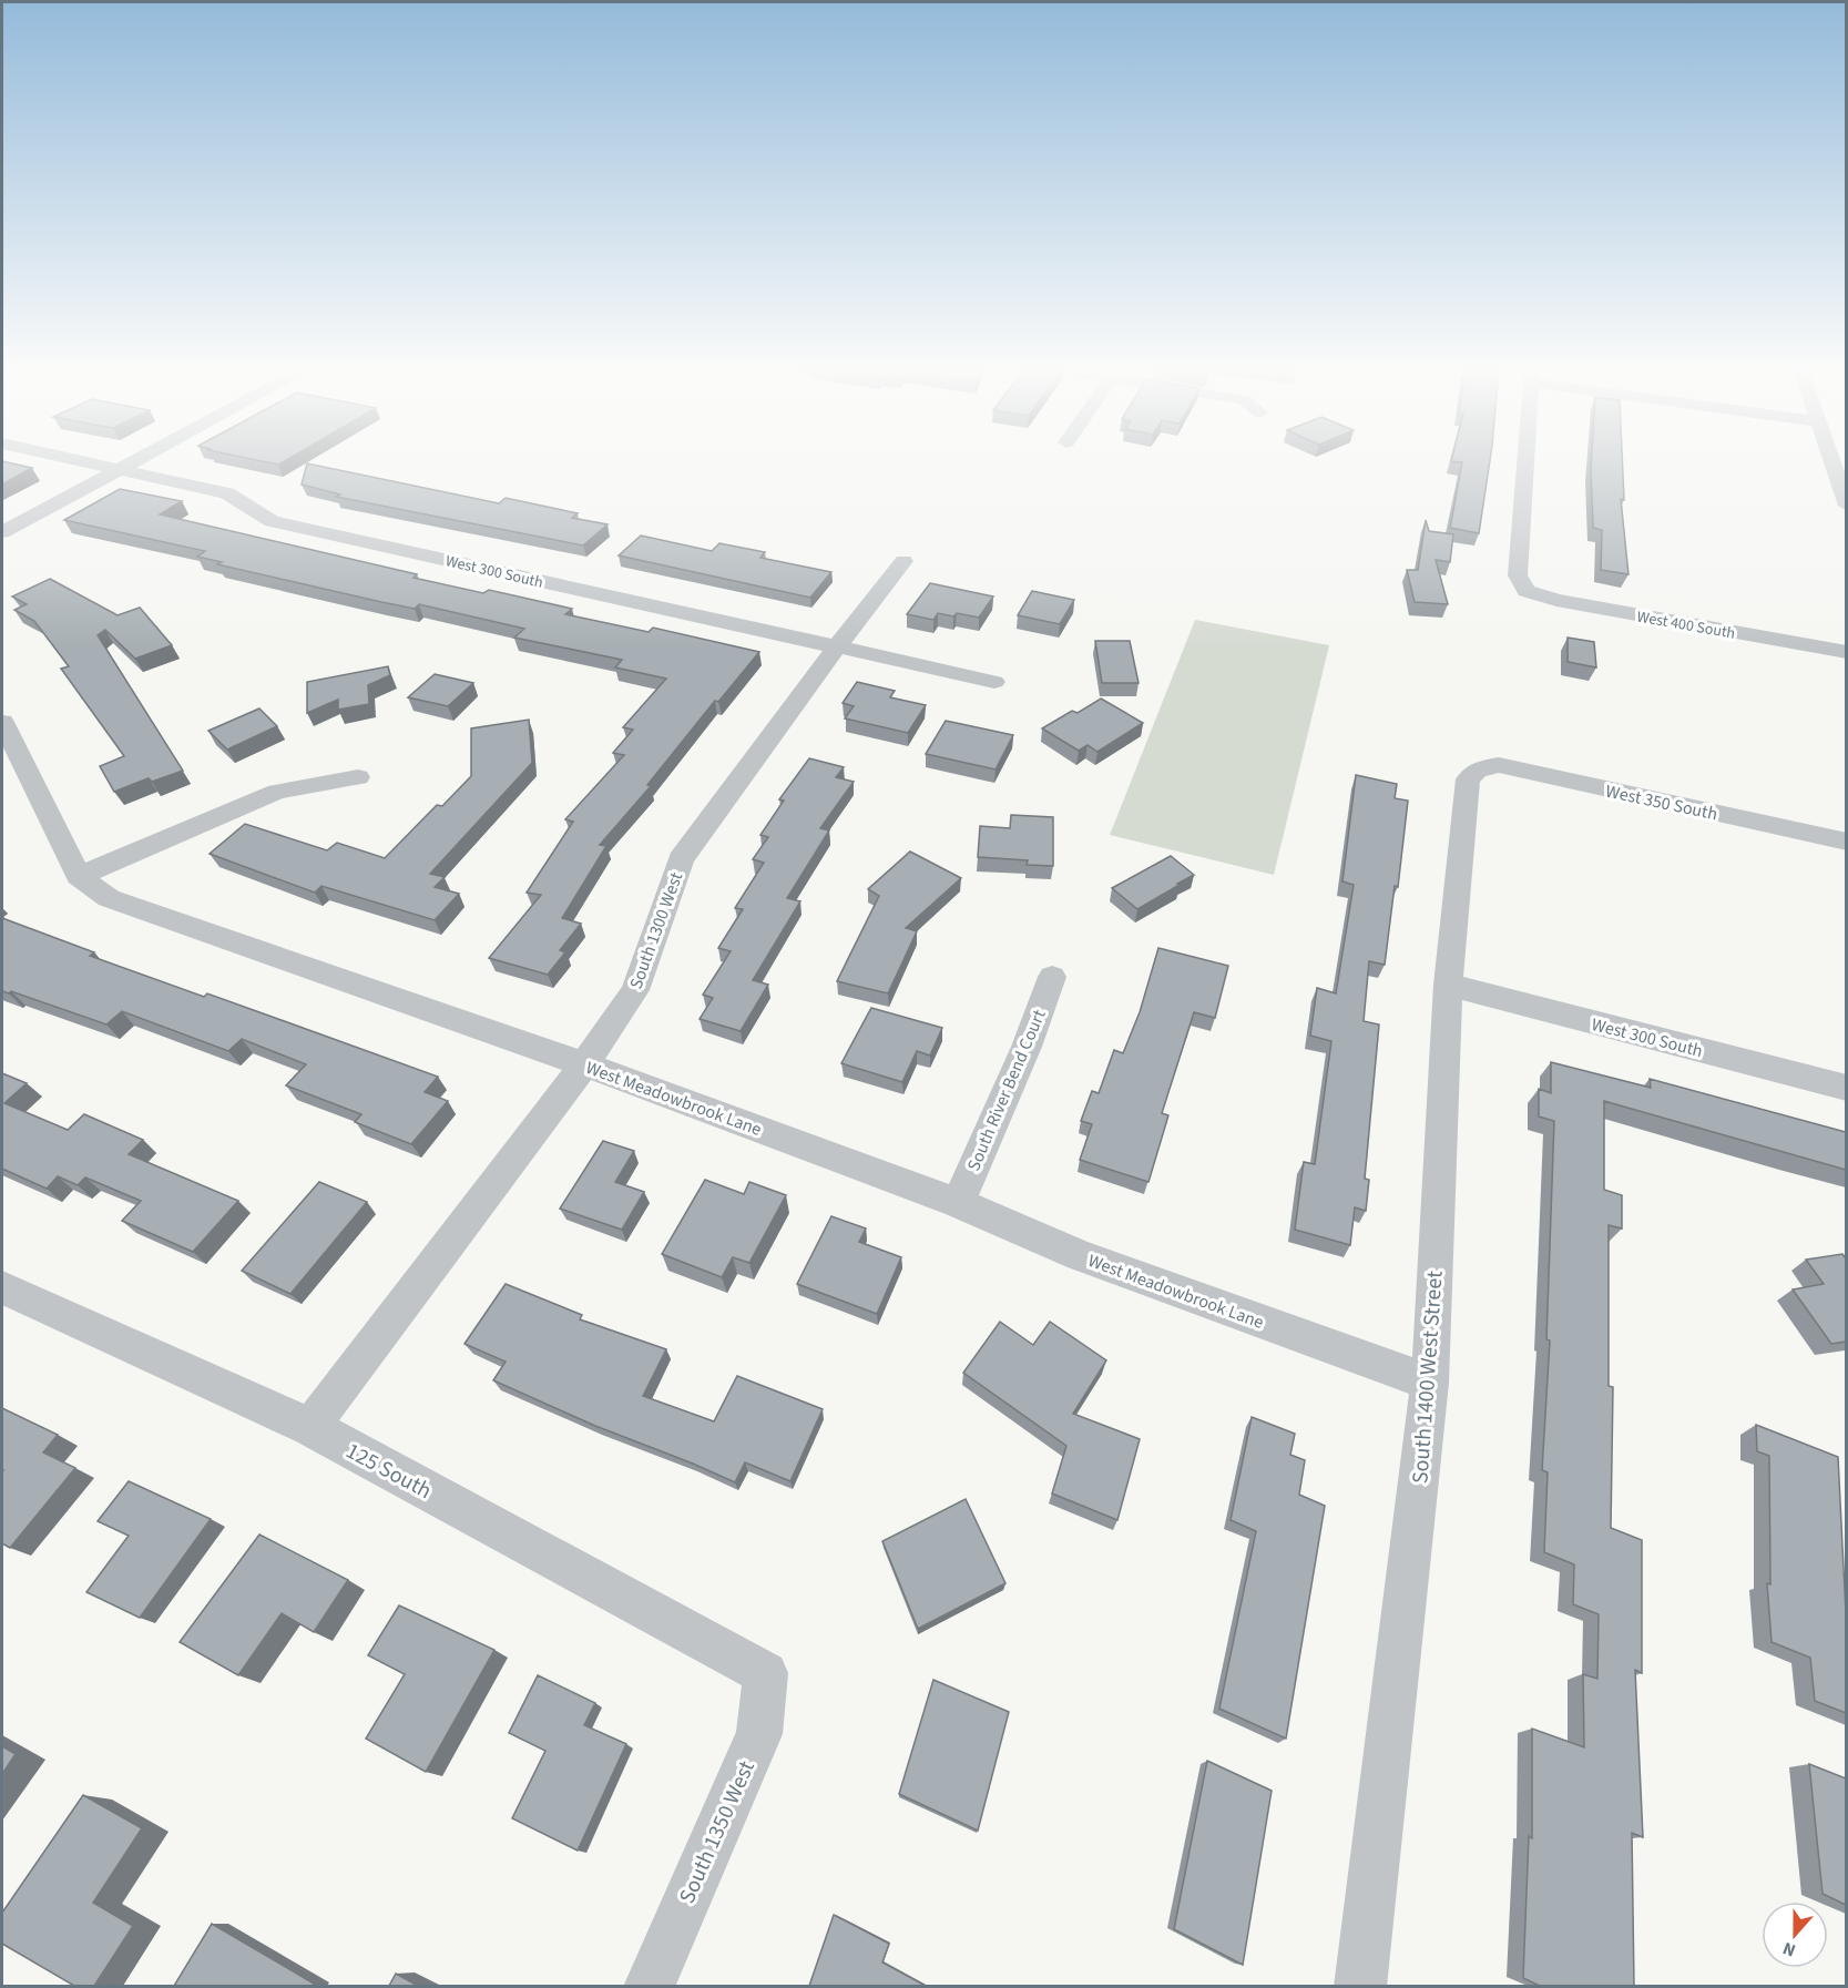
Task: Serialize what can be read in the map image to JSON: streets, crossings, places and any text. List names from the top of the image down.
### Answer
{
  "streets": {
    "street": [
      "West 300 South",
      "West 400 South",
      "West 350 South",
      "South 1300 West",
      "South River Bend Court",
      "West Meadowbrook Lane",
      "South 1400 West Street",
      "125 South",
      "South 1350 West"
    ]
  },
  "crossings": [
    ["West 300 South", "South 1300 West"],
    ["West 300 South", "South 1400 West Street"],
    ["West 350 South", "South 1400 West Street"],
    ["South 1300 West", "West Meadowbrook Lane"],
    ["South 1300 West", "125 South"],
    ["South River Bend Court", "West Meadowbrook Lane"],
    ["West Meadowbrook Lane", "South 1400 West Street"],
    ["125 South", "South 1350 West"]
  ],
  "north": "bottom"
}
